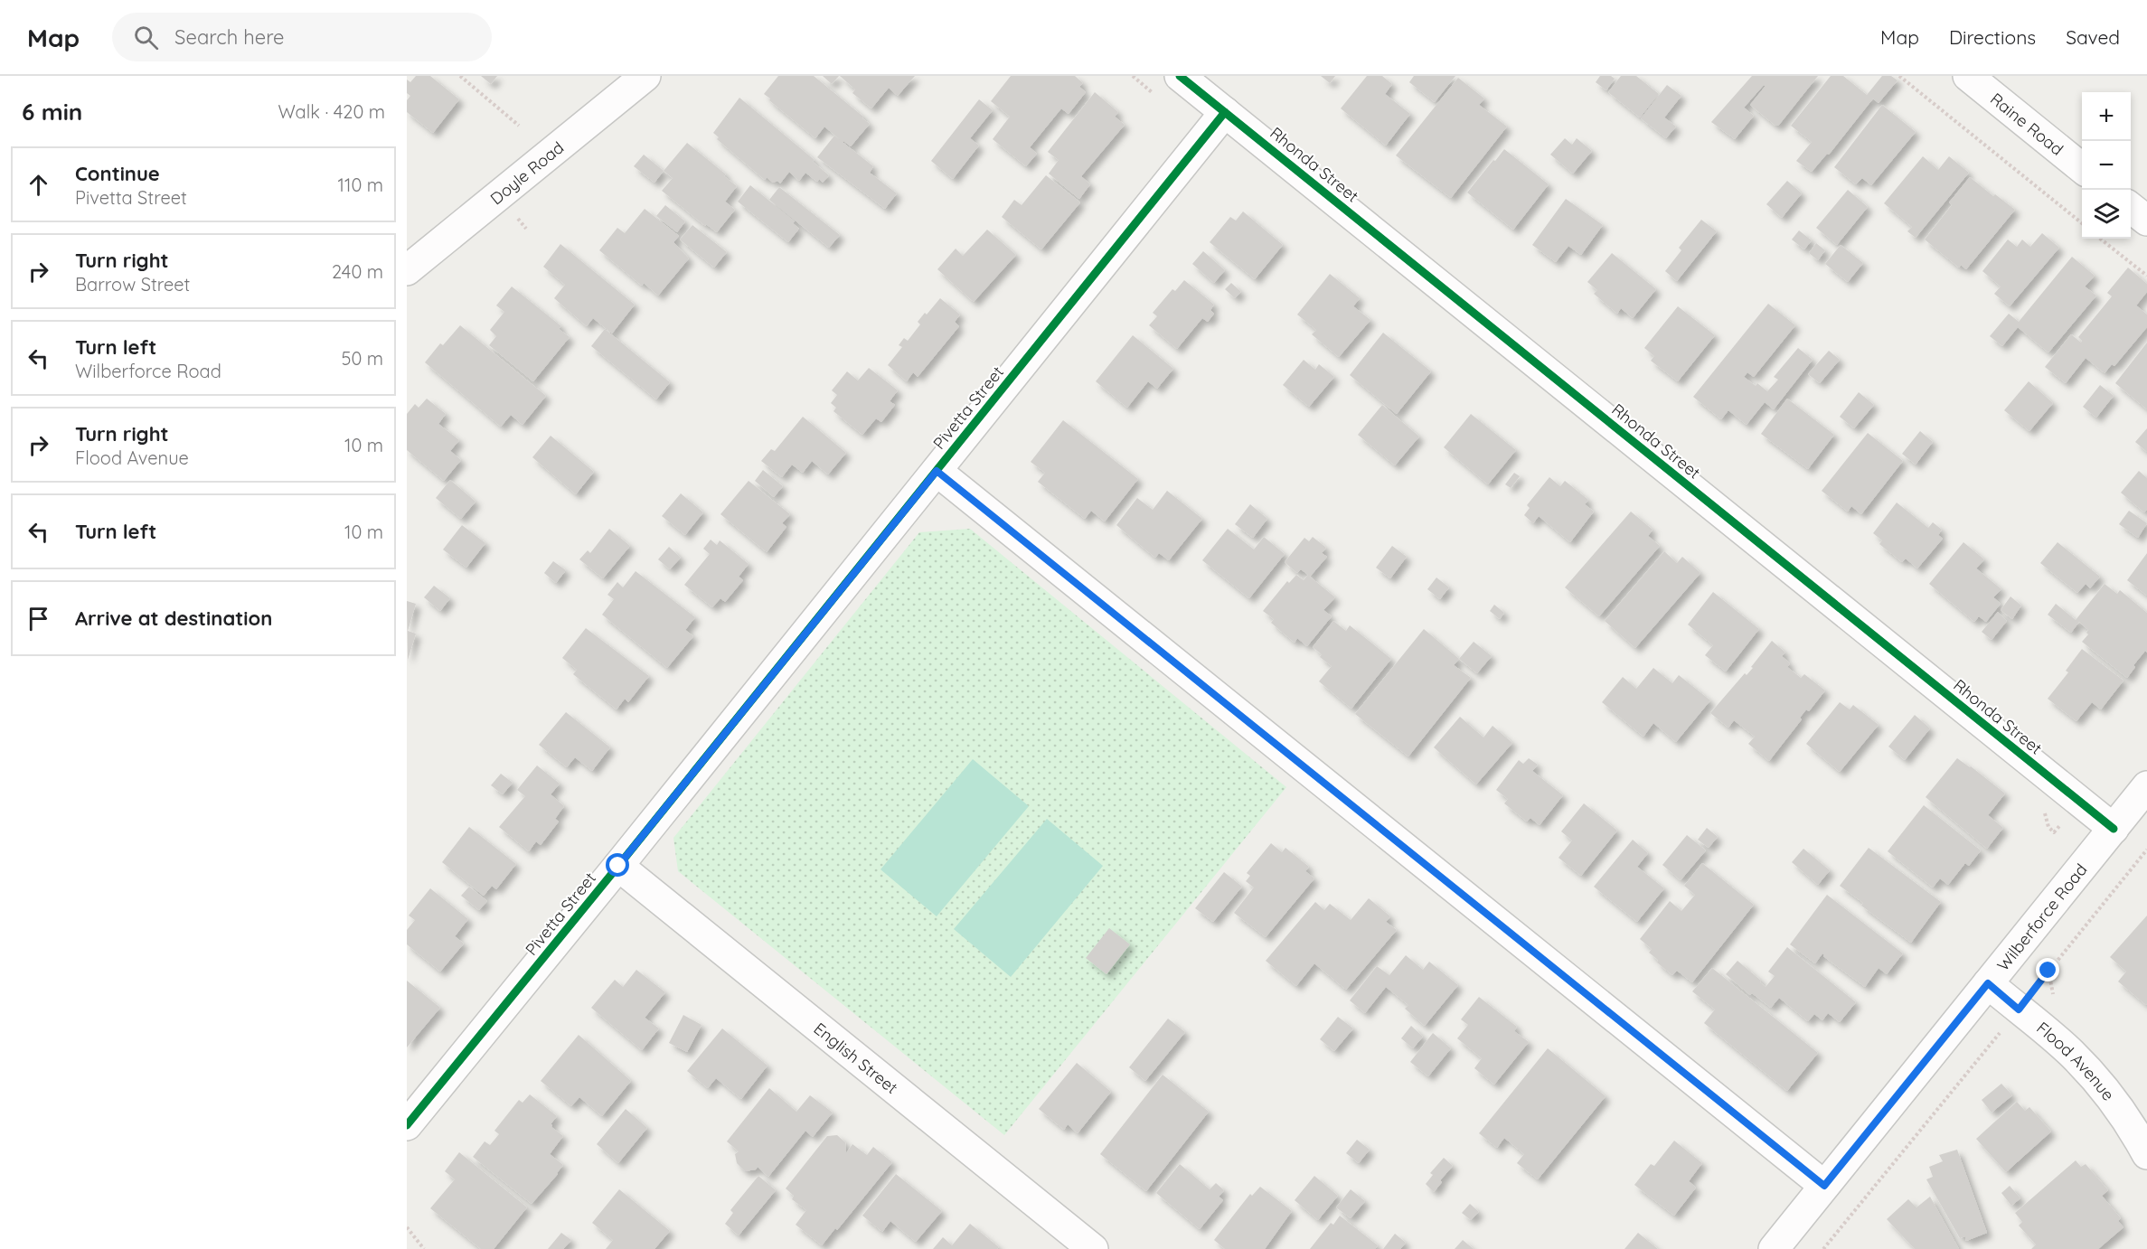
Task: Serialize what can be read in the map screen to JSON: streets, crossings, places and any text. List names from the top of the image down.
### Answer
{
  "streets": {
    "street": [
      "Raine Road",
      "Rhonda Street",
      "Doyle Road",
      "Pivetta Street",
      "Wilberforce Road",
      "English Street",
      "Flood Avenue"
    ]
  },
  "crossings": [
    ["Rhonda Street", "Pivetta Street"],
    ["Rhonda Street", "Wilberforce Road"],
    ["Pivetta Street", "English Street"],
    ["Wilberforce Road", "Flood Avenue"]
  ],
  "page": {
    "header": "Map",
    "search": "Search here",
    "nav": ["Map", "Directions", "Saved"],
    "heading": ["6 min", "Walk · 420 m"],
    "map_buttons": ["+", "−"],
    "list": [
      ["Continue", "Pivetta Street", "110 m"],
      ["Turn right", "Barrow Street", "240 m"],
      ["Turn left", "Wilberforce Road", "50 m"],
      ["Turn right", "Flood Avenue", "10 m"],
      ["Turn left", "10 m"],
      "Arrive at destination"
    ]
  }
}
